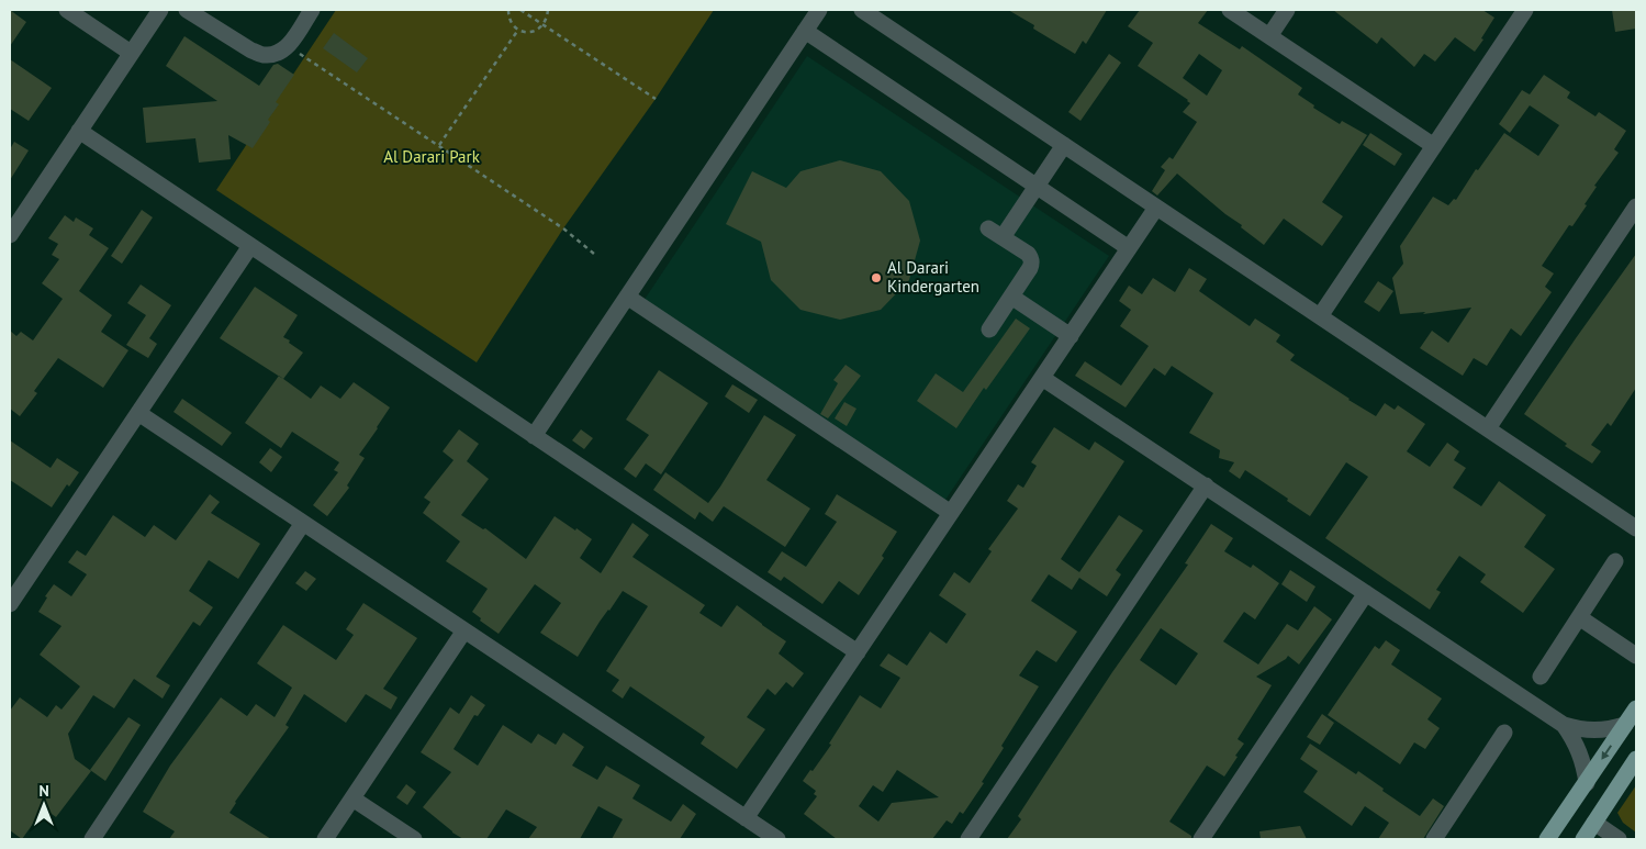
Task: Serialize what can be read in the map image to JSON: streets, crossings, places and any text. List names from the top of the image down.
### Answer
{
  "parks": ["Al Darari Park"],
  "places": ["Al Darari Kindergarten"],
  "north": "top"
}
